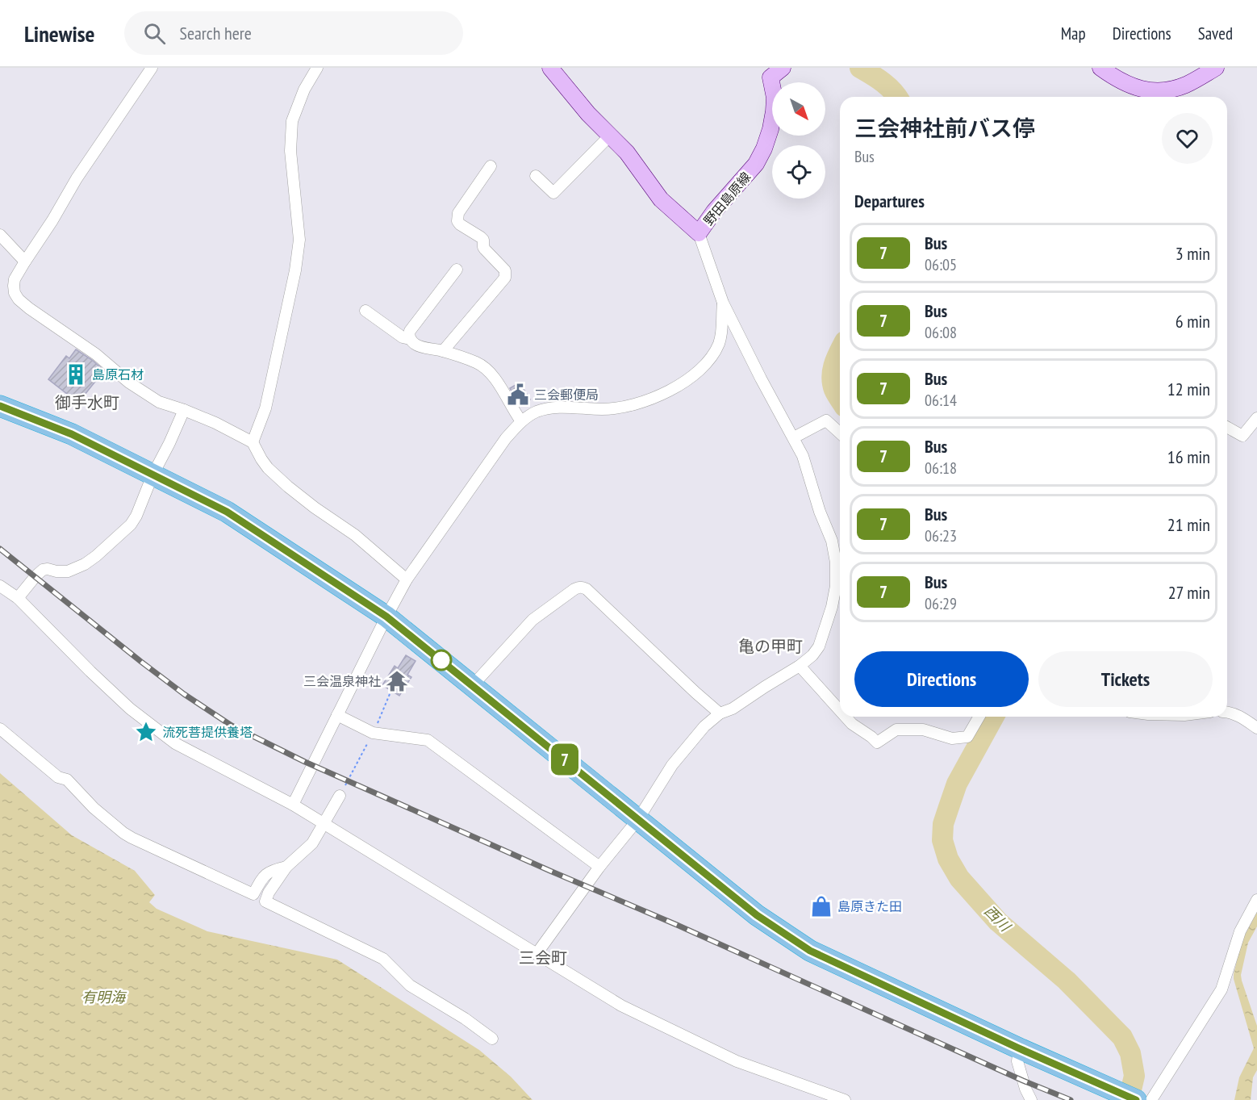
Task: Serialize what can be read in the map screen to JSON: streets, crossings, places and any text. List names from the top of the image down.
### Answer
{
  "streets": {
    "main road": ["野田島原線"]
  },
  "districts": ["御手水町", "亀の甲町", "三会町"],
  "water": ["西川", "有明海"],
  "places": {
    "building": ["島原石材"],
    "public building": ["三会郵便局"],
    "temple": ["三会温泉神社"],
    "place": ["流死菩提供養塔"],
    "shop": ["島原きた田"]
  },
  "lines": ["bus line 7"],
  "north": "bottom right",
  "page": {
    "header": "Linewise",
    "search": "Search here",
    "nav": ["Map", "Directions", "Saved"],
    "on_map": "7",
    "heading": [
      ["三会神社前バス停", "Bus"],
      "Departures"
    ],
    "list": [
      {
        "mark": "7",
        "name": "Bus",
        "note": "06:05",
        "value": "3 min"
      },
      {
        "mark": "7",
        "name": "Bus",
        "note": "06:08",
        "value": "6 min"
      },
      {
        "mark": "7",
        "name": "Bus",
        "note": "06:14",
        "value": "12 min"
      },
      {
        "mark": "7",
        "name": "Bus",
        "note": "06:18",
        "value": "16 min"
      },
      {
        "mark": "7",
        "name": "Bus",
        "note": "06:23",
        "value": "21 min"
      },
      {
        "mark": "7",
        "name": "Bus",
        "note": "06:29",
        "value": "27 min"
      }
    ],
    "buttons": ["Directions", "Tickets"]
  }
}
